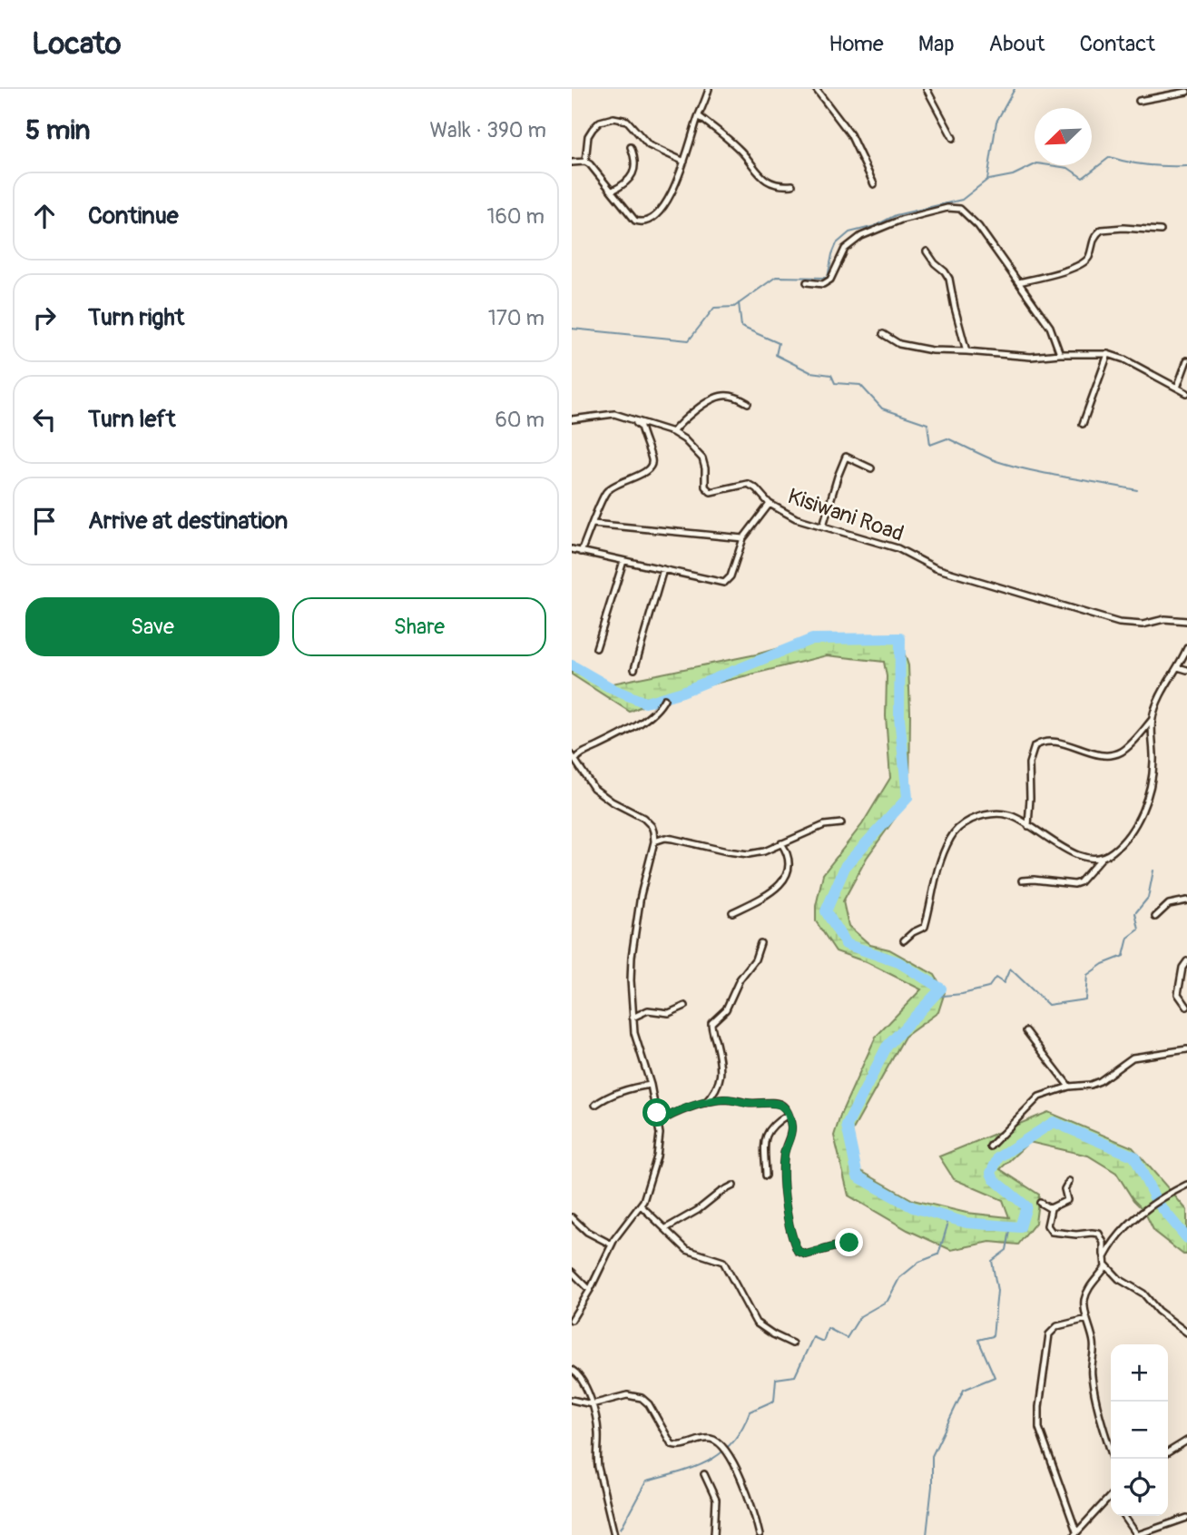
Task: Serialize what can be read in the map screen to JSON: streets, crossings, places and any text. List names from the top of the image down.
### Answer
{
  "streets": {
    "street": ["Kisiwani Road"]
  },
  "north": "bottom left",
  "page": {
    "header": "Locato",
    "nav": [
      "Home",
      "Map",
      "About",
      "Contact"
    ],
    "heading": ["5 min", "Walk · 390 m"],
    "list": [
      ["Continue", "160 m"],
      ["Turn right", "170 m"],
      ["Turn left", "60 m"],
      "Arrive at destination"
    ],
    "buttons": ["Save", "Share"],
    "map_buttons": ["+", "−"]
  }
}
